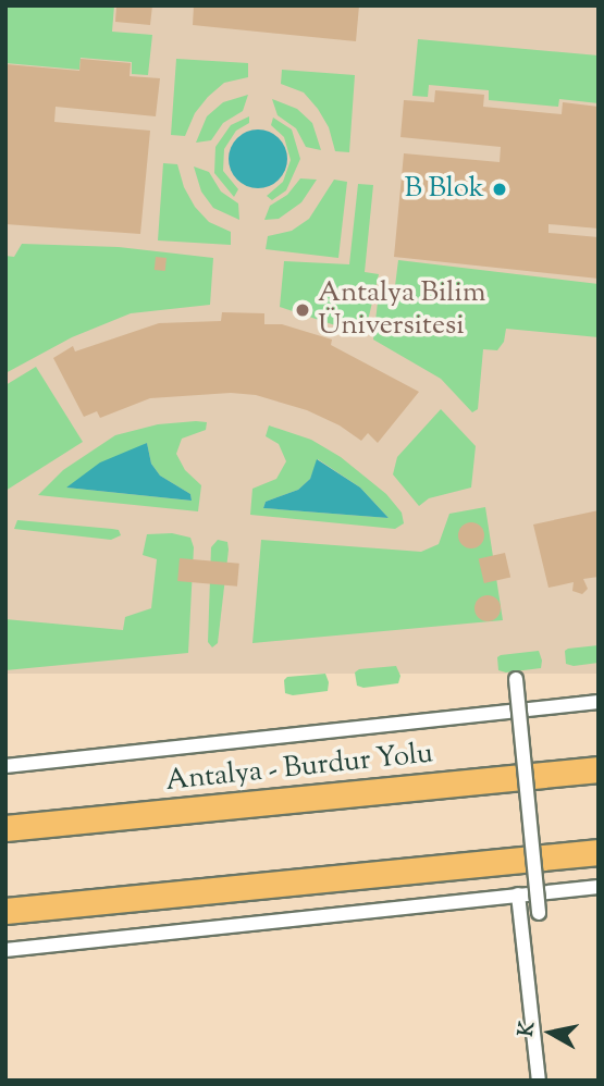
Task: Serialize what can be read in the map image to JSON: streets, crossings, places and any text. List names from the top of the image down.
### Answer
{
  "streets": {
    "highway": ["Antalya - Burdur Yolu"]
  },
  "places": ["B Blok", "Antalya Bilim Üniversitesi"],
  "north": "left"
}
